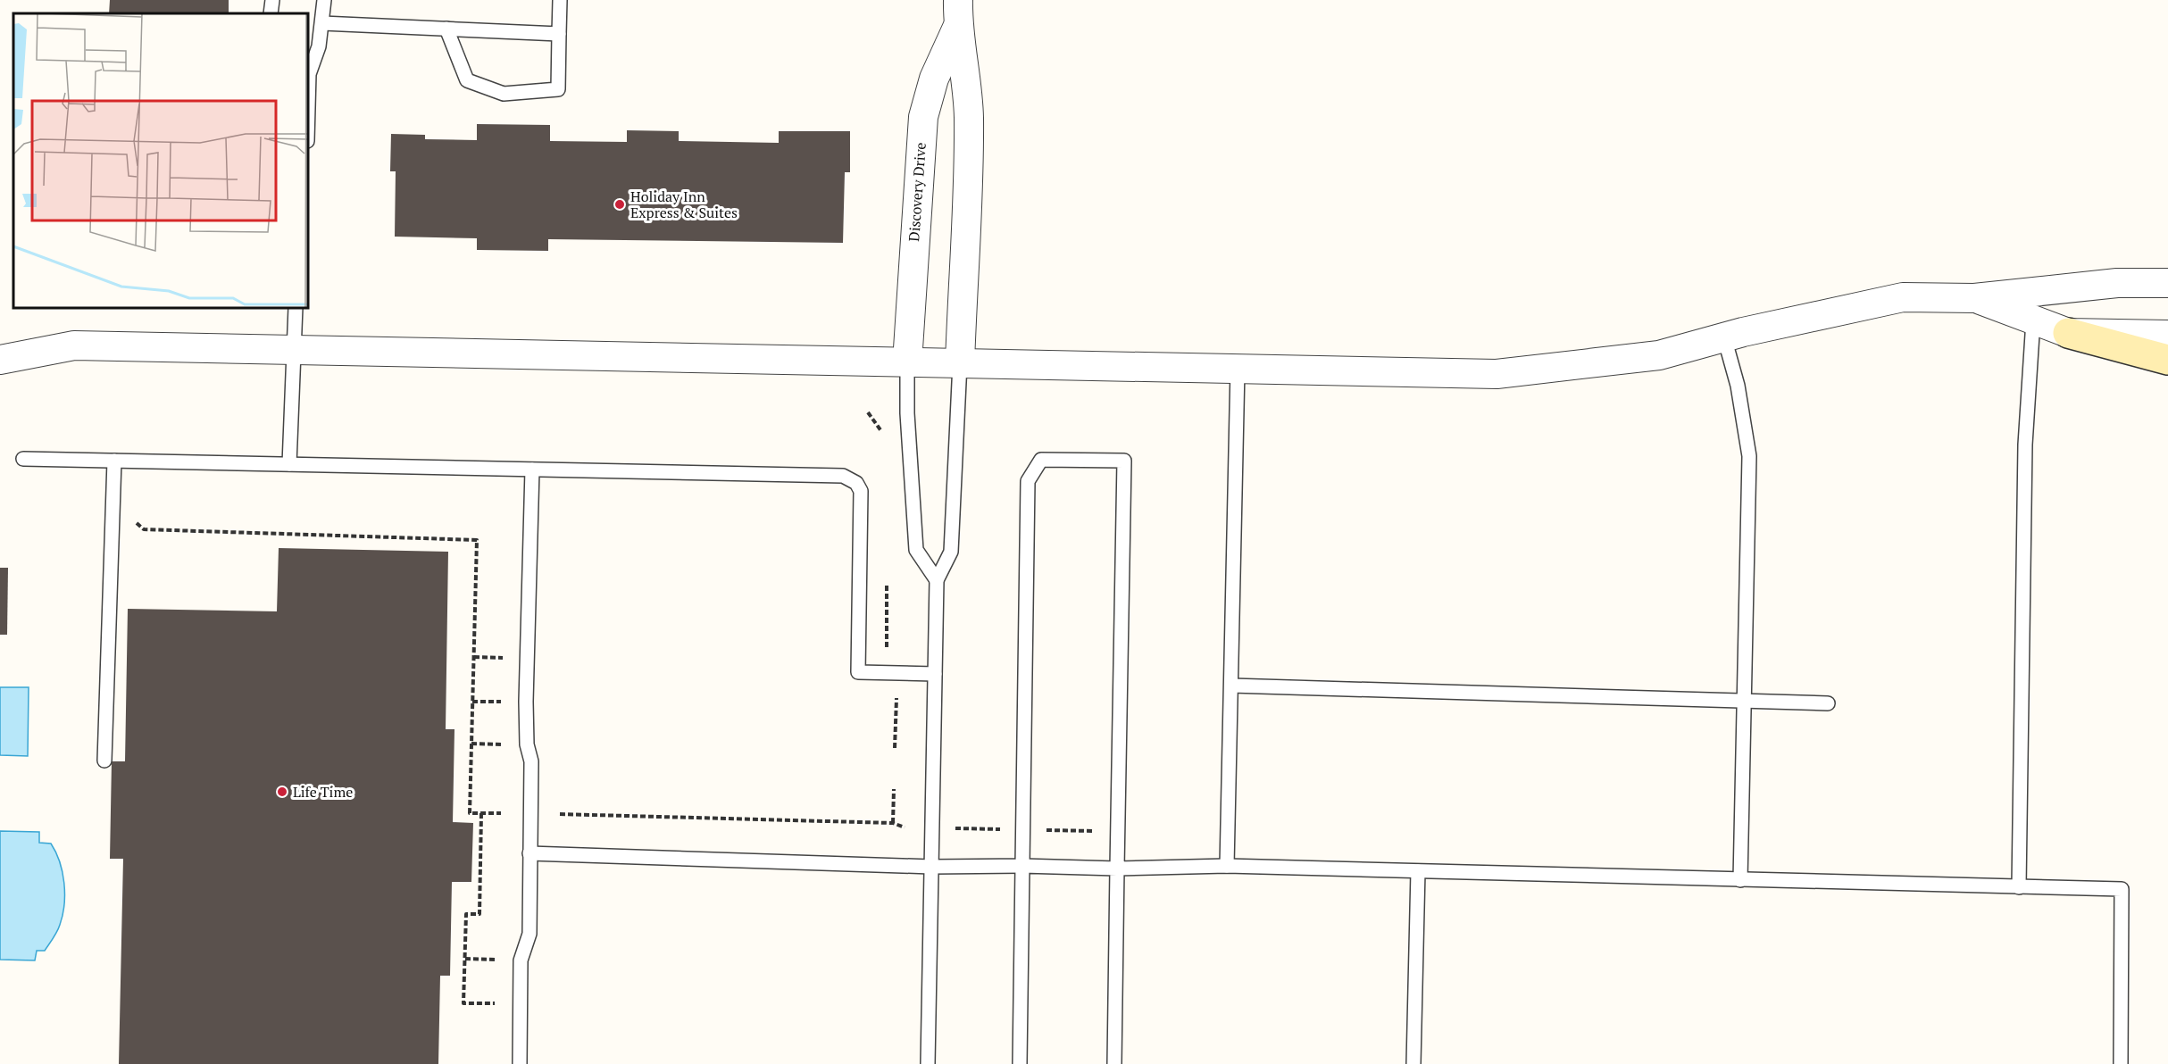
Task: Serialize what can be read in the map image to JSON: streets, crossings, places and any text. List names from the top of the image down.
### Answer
{
  "streets": {
    "street": ["Discovery Drive"]
  },
  "places": ["Holiday Inn Express & Suites", "Life Time"]
}
